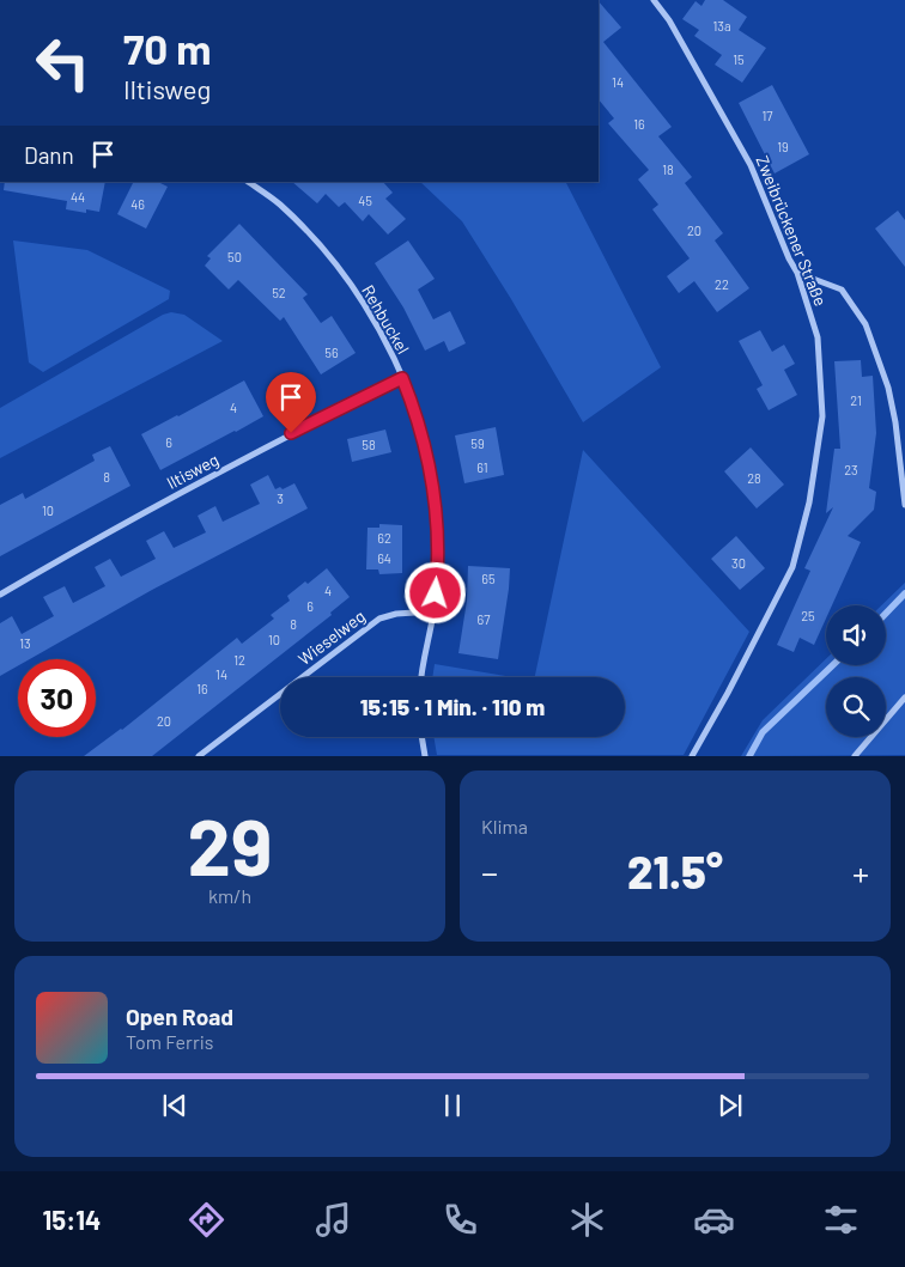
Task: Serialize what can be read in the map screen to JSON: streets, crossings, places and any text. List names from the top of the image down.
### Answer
{
  "streets": {
    "street": [
      "Zweibrückener Straße",
      "Rehbuckel",
      "Iltisweg",
      "Wieselweg"
    ]
  },
  "crossings": [
    ["Rehbuckel", "Iltisweg"],
    ["Rehbuckel", "Wieselweg"]
  ],
  "house_numbers": [
    "13a",
    "15",
    "14",
    "17",
    "16",
    "19",
    "18",
    "44",
    "45",
    "46",
    "20",
    "50",
    "22",
    "52",
    "56",
    "21",
    "4",
    "6",
    "59",
    "58",
    "61",
    "23",
    "8",
    "28",
    "3",
    "10",
    "62",
    "64",
    "30",
    "65",
    "4",
    "6",
    "25",
    "67",
    "8",
    "10",
    "13",
    "12",
    "14",
    "16",
    "20"
  ],
  "page": {
    "turn": ["70 m", "Iltisweg"],
    "then": "Dann",
    "limit": "30",
    "trip": "15:15 · 1 Min. · 110 m",
    "tile": [
      ["29", "km/h"],
      "Klima"
    ],
    "heat": ["−", "21.5°", "+"],
    "song": ["Open Road", "Tom Ferris"],
    "tabs": "15:14"
  }
}
